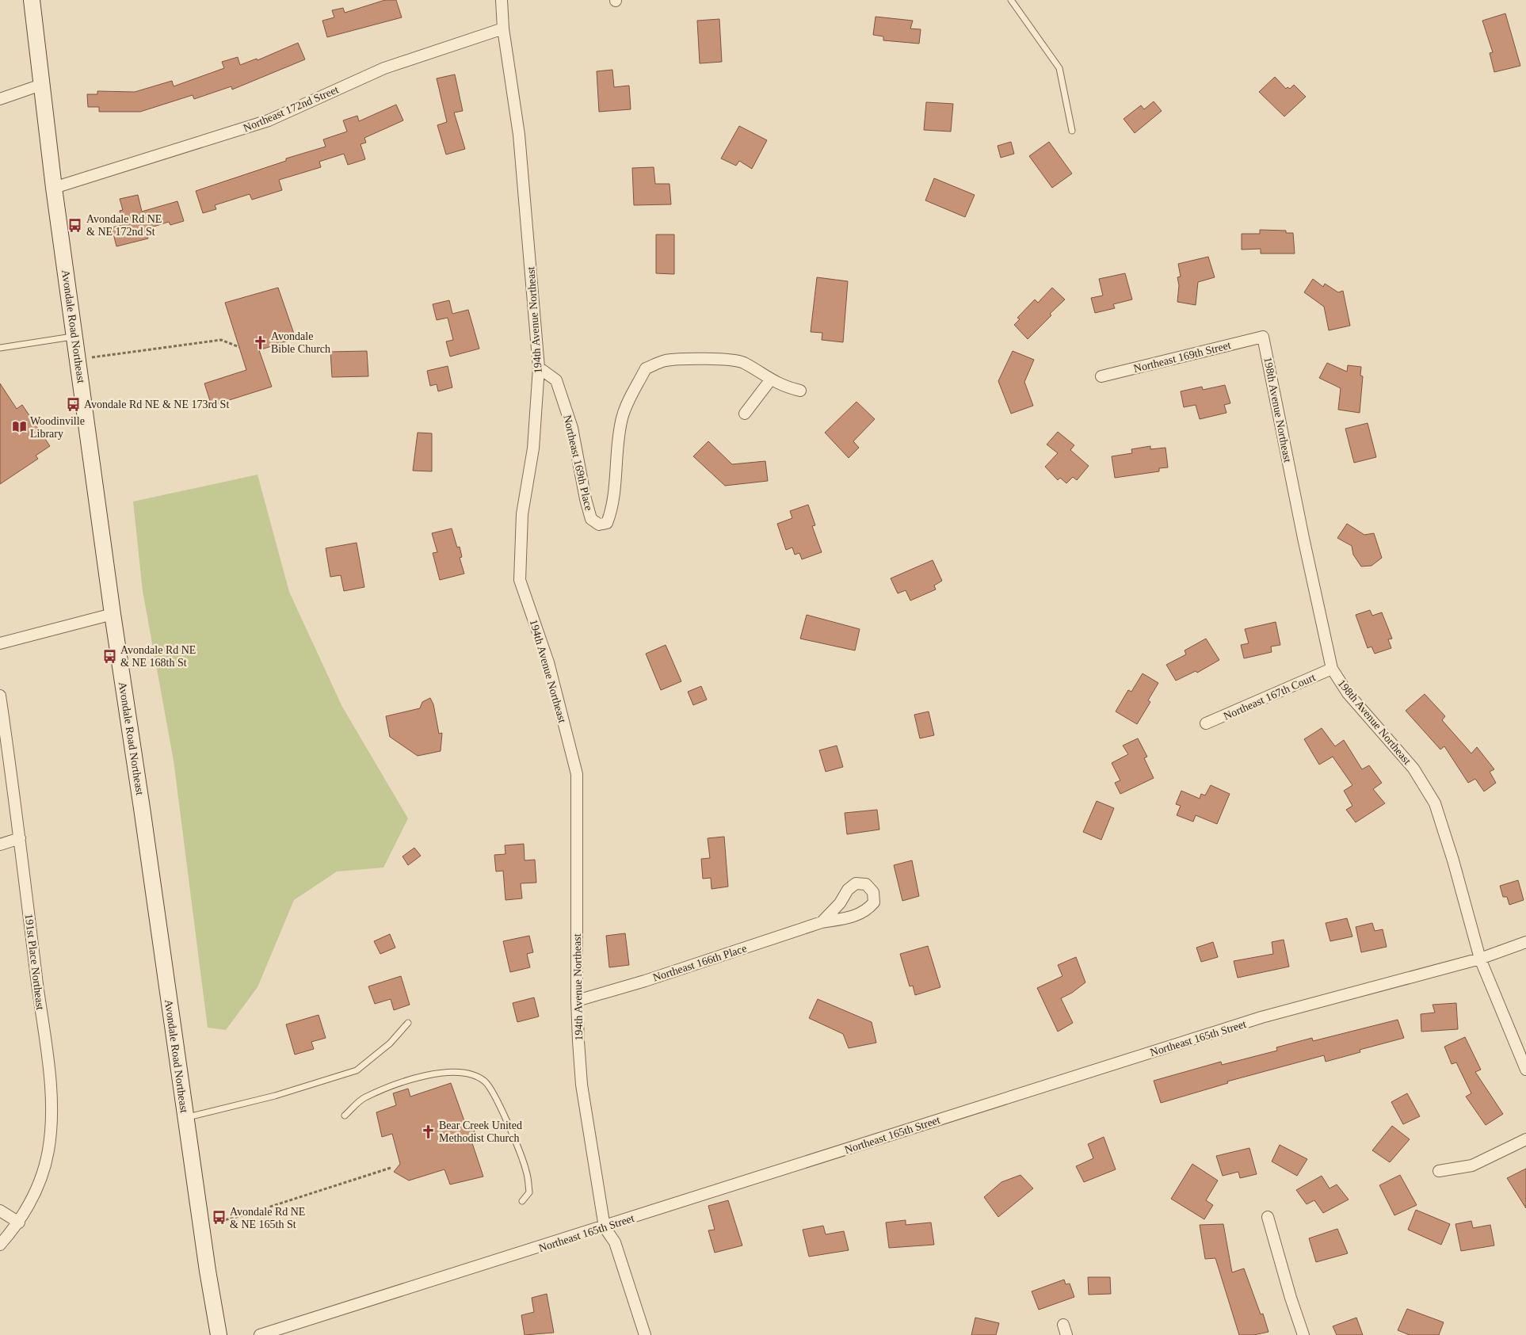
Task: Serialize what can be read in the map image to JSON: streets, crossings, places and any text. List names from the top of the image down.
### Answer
{
  "streets": {
    "main road": ["Avondale Road Northeast"],
    "street": [
      "Northeast 172nd Street",
      "194th Avenue Northeast",
      "Northeast 169th Street",
      "198th Avenue Northeast",
      "Northeast 169th Place",
      "Northeast 167th Court",
      "191st Place Northeast",
      "Northeast 166th Place",
      "Northeast 165th Street"
    ]
  },
  "crossings": [
    ["Northeast 172nd Street", "194th Avenue Northeast"],
    ["Northeast 172nd Street", "Avondale Road Northeast"],
    ["194th Avenue Northeast", "Northeast 169th Place"],
    ["194th Avenue Northeast", "Northeast 166th Place"],
    ["194th Avenue Northeast", "Northeast 165th Street"],
    ["Northeast 169th Street", "198th Avenue Northeast"],
    ["198th Avenue Northeast", "Northeast 167th Court"],
    ["198th Avenue Northeast", "Northeast 165th Street"]
  ],
  "places": {
    "bus stop": [
      "Avondale Rd NE & NE 172nd St",
      "Avondale Rd NE & NE 173rd St",
      "Avondale Rd NE & NE 168th St",
      "Avondale Rd NE & NE 165th St"
    ],
    "church": ["Avondale Bible Church", "Bear Creek United Methodist Church"],
    "library": ["Woodinville Library"]
  }
}
